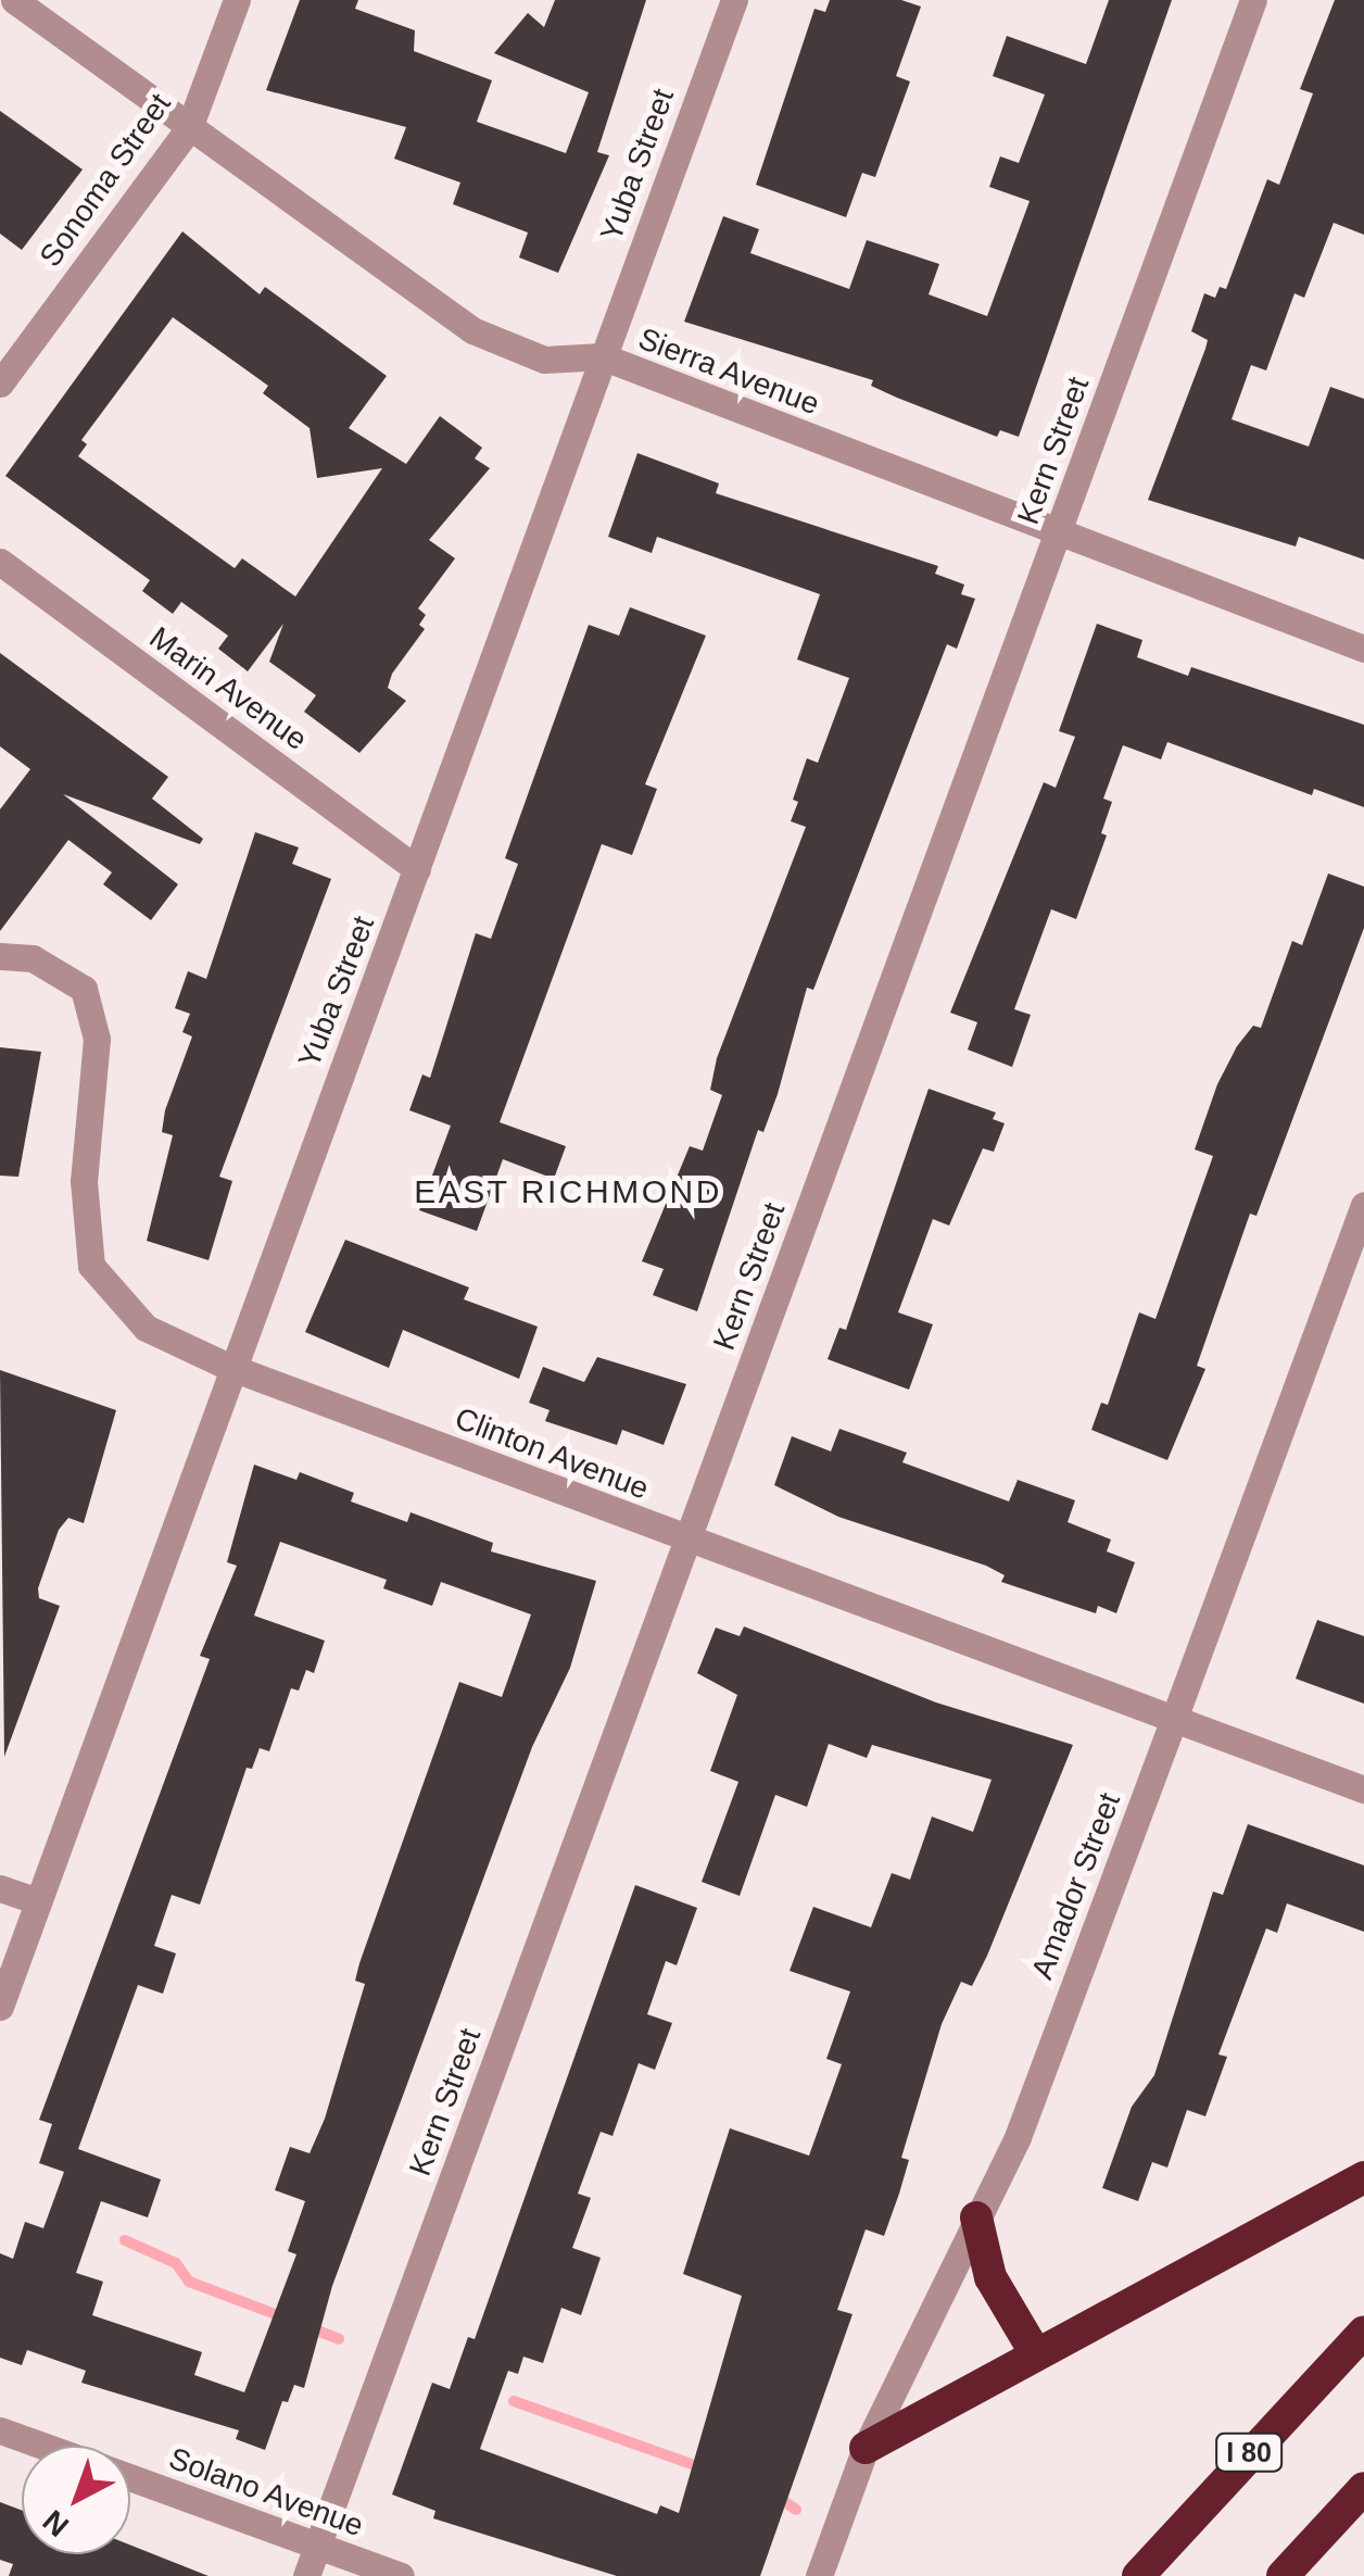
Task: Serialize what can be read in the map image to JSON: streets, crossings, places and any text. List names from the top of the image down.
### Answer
{
  "streets": {
    "highway": ["I 80"],
    "street": [
      "Yuba Street",
      "Sonoma Street",
      "Sierra Avenue",
      "Kern Street",
      "Marin Avenue",
      "Clinton Avenue",
      "Amador Street",
      "Solano Avenue"
    ]
  },
  "crossings": [
    ["Yuba Street", "Sierra Avenue"],
    ["Yuba Street", "Marin Avenue"],
    ["Yuba Street", "Clinton Avenue"],
    ["Sonoma Street", "Sierra Avenue"],
    ["Sierra Avenue", "Kern Street"],
    ["Kern Street", "Clinton Avenue"],
    ["Kern Street", "Solano Avenue"],
    ["Clinton Avenue", "Amador Street"]
  ],
  "districts": ["EAST RICHMOND"],
  "north": "bottom left"
}
